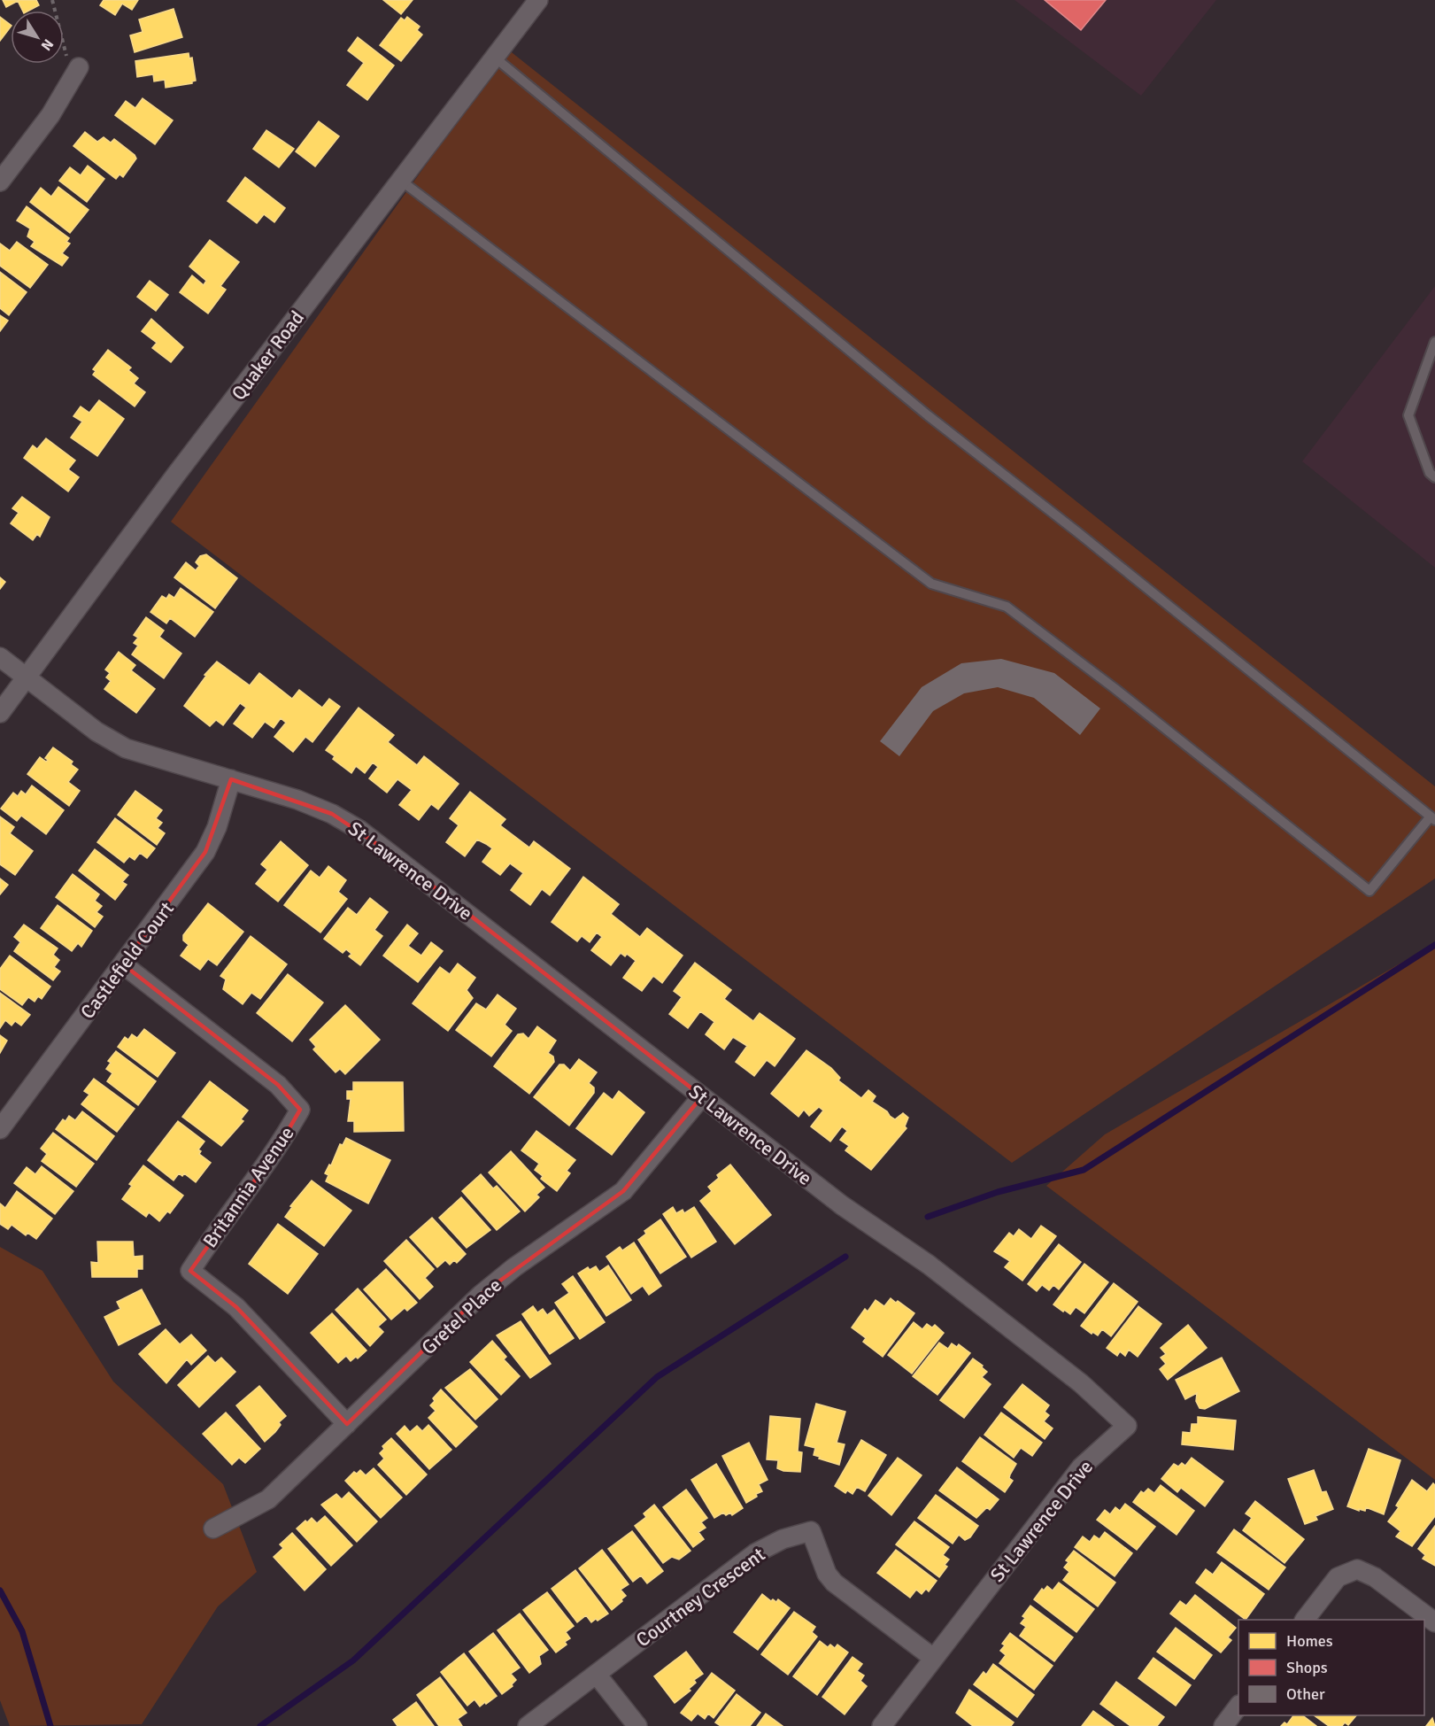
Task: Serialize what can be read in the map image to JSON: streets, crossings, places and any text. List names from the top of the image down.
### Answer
{
  "streets": {
    "street": [
      "Quaker Road",
      "St Lawrence Drive",
      "Castlefield Court",
      "Britannia Avenue",
      "Gretel Place",
      "Courtney Crescent"
    ]
  },
  "crossings": [
    ["Quaker Road", "St Lawrence Drive"],
    ["St Lawrence Drive", "Castlefield Court"],
    ["St Lawrence Drive", "Gretel Place"],
    ["St Lawrence Drive", "Courtney Crescent"],
    ["Castlefield Court", "Britannia Avenue"],
    ["Britannia Avenue", "Gretel Place"]
  ],
  "legend": ["Homes", "Shops", "Other"],
  "north": "bottom right"
}
